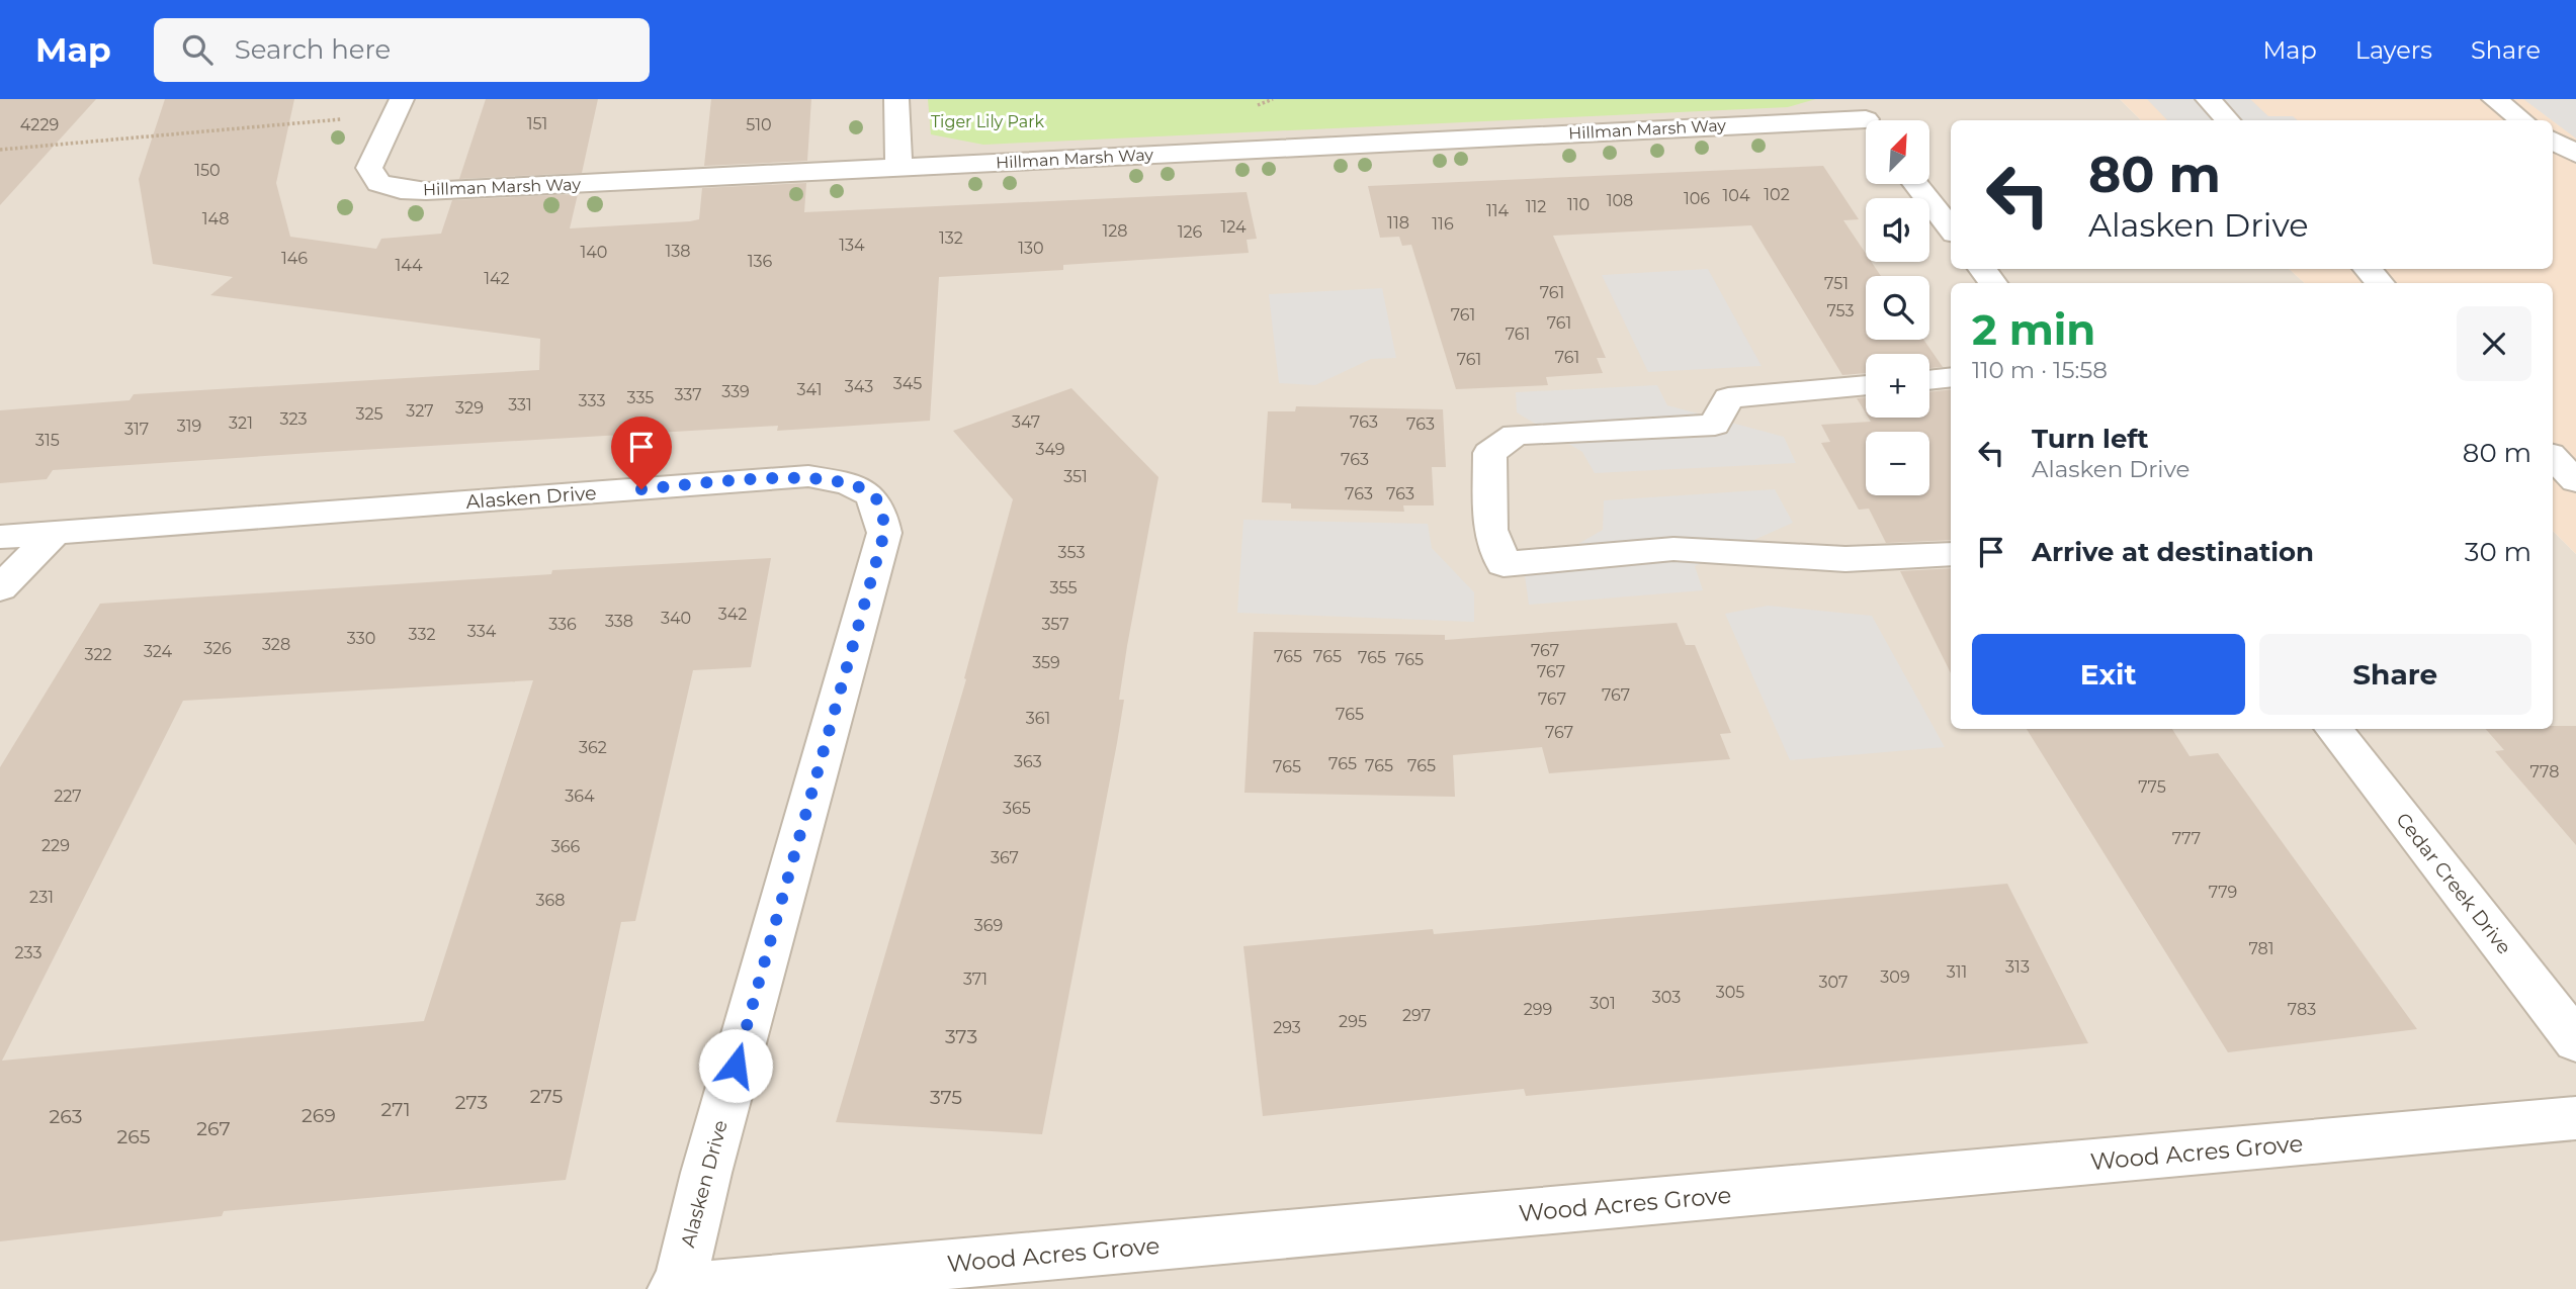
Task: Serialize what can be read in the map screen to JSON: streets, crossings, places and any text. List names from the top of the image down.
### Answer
{
  "streets": {
    "street": [
      "Hillman Marsh Way",
      "Alasken Drive",
      "Cedar Creek Drive",
      "Wood Acres Grove"
    ]
  },
  "crossings": [
    ["Alasken Drive", "Wood Acres Grove"]
  ],
  "parks": ["Tiger Lily Park"],
  "house_numbers": [
    "151",
    "4229",
    "510",
    "150",
    "102",
    "104",
    "106",
    "108",
    "110",
    "112",
    "114",
    "148",
    "118",
    "116",
    "124",
    "128",
    "126",
    "132",
    "134",
    "130",
    "138",
    "140",
    "146",
    "136",
    "144",
    "142",
    "751",
    "761",
    "753",
    "761",
    "761",
    "761",
    "761",
    "761",
    "345",
    "343",
    "341",
    "339",
    "337",
    "335",
    "333",
    "331",
    "329",
    "327",
    "325",
    "323",
    "347",
    "763",
    "321",
    "763",
    "319",
    "317",
    "315",
    "349",
    "763",
    "351",
    "763",
    "763",
    "353",
    "355",
    "342",
    "340",
    "338",
    "336",
    "357",
    "334",
    "332",
    "330",
    "328",
    "326",
    "767",
    "324",
    "322",
    "765",
    "765",
    "765",
    "765",
    "359",
    "767",
    "767",
    "767",
    "765",
    "361",
    "767",
    "362",
    "363",
    "765",
    "765",
    "765",
    "765",
    "778",
    "775",
    "227",
    "364",
    "365",
    "777",
    "229",
    "366",
    "367",
    "779",
    "231",
    "368",
    "369",
    "781",
    "233",
    "313",
    "311",
    "309",
    "371",
    "307",
    "305",
    "303",
    "301",
    "299",
    "783",
    "297",
    "295",
    "293",
    "373",
    "275",
    "375",
    "273",
    "271",
    "269",
    "263",
    "267",
    "265"
  ],
  "north": "top right",
  "page": {
    "header": "Map",
    "search": "Search here",
    "nav": ["Map", "Layers", "Share"],
    "map_buttons": ["+", "−"],
    "turn": ["80 m", "Alasken Drive"],
    "heading": ["2 min", "110 m · 15:58"],
    "list": [
      {
        "name": "Turn left",
        "note": "Alasken Drive",
        "value": "80 m"
      },
      {
        "name": "Arrive at destination",
        "value": "30 m"
      }
    ],
    "buttons": ["Exit", "Share"]
  }
}
